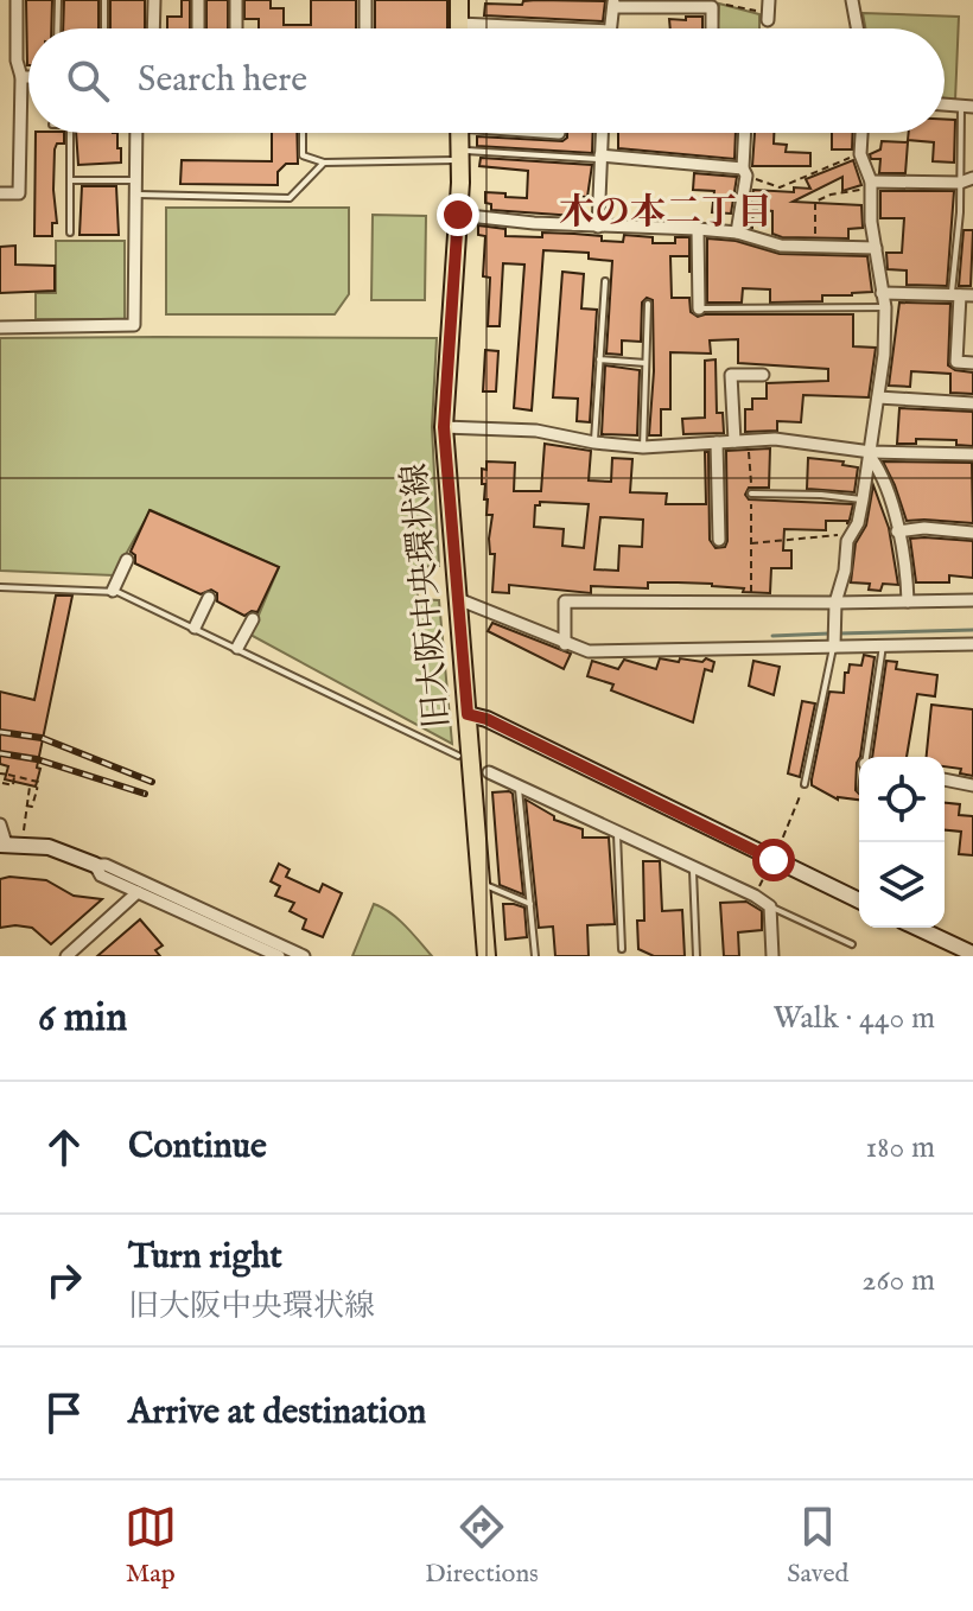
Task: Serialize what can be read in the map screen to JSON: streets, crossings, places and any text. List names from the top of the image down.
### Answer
{
  "streets": {
    "main road": ["旧大阪中央環状線"]
  },
  "districts": ["木の本二丁目"],
  "page": {
    "search": "Search here",
    "heading": ["6 min", "Walk · 440 m"],
    "list": [
      ["Continue", "180 m"],
      ["Turn right", "旧大阪中央環状線", "260 m"],
      "Arrive at destination"
    ],
    "nav": ["Map", "Directions", "Saved"]
  }
}
